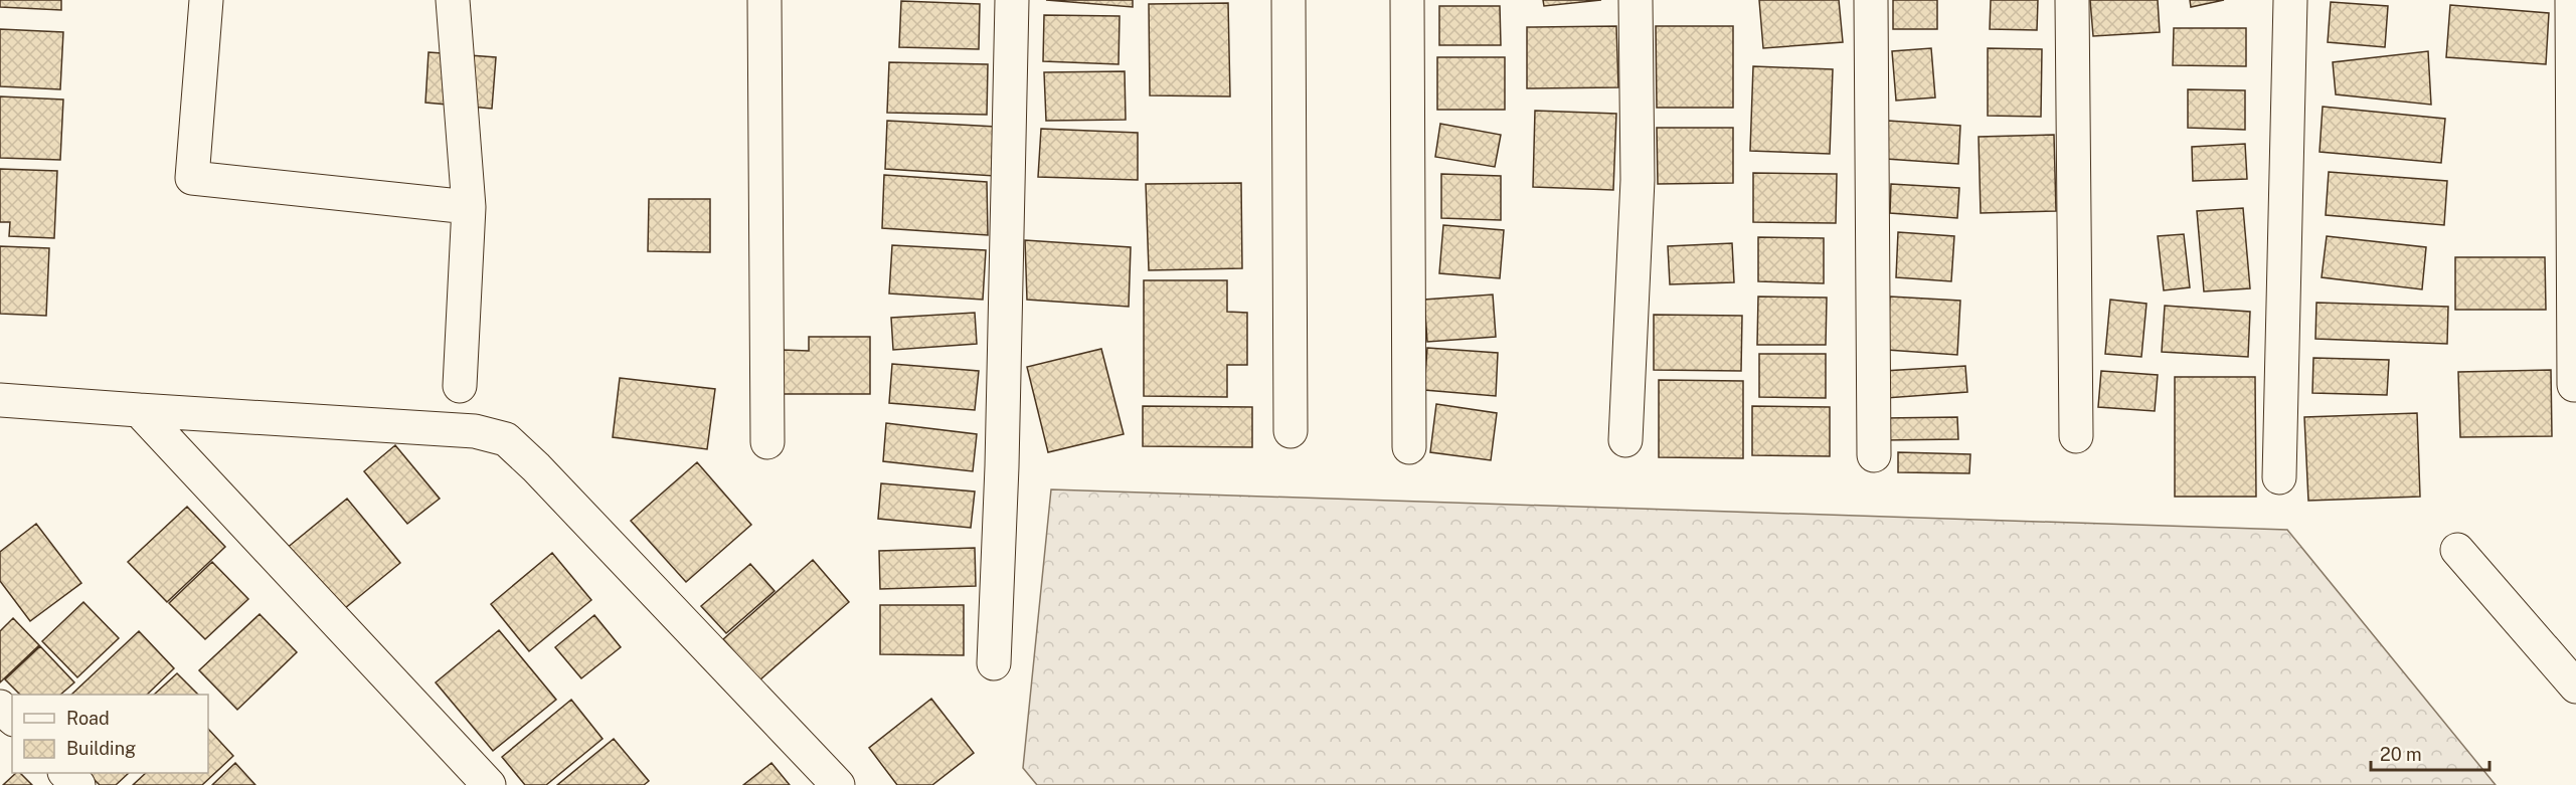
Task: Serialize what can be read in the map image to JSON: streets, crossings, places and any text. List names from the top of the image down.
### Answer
{
  "legend": ["Road", "Building"],
  "scale_bar": "20 m"
}
